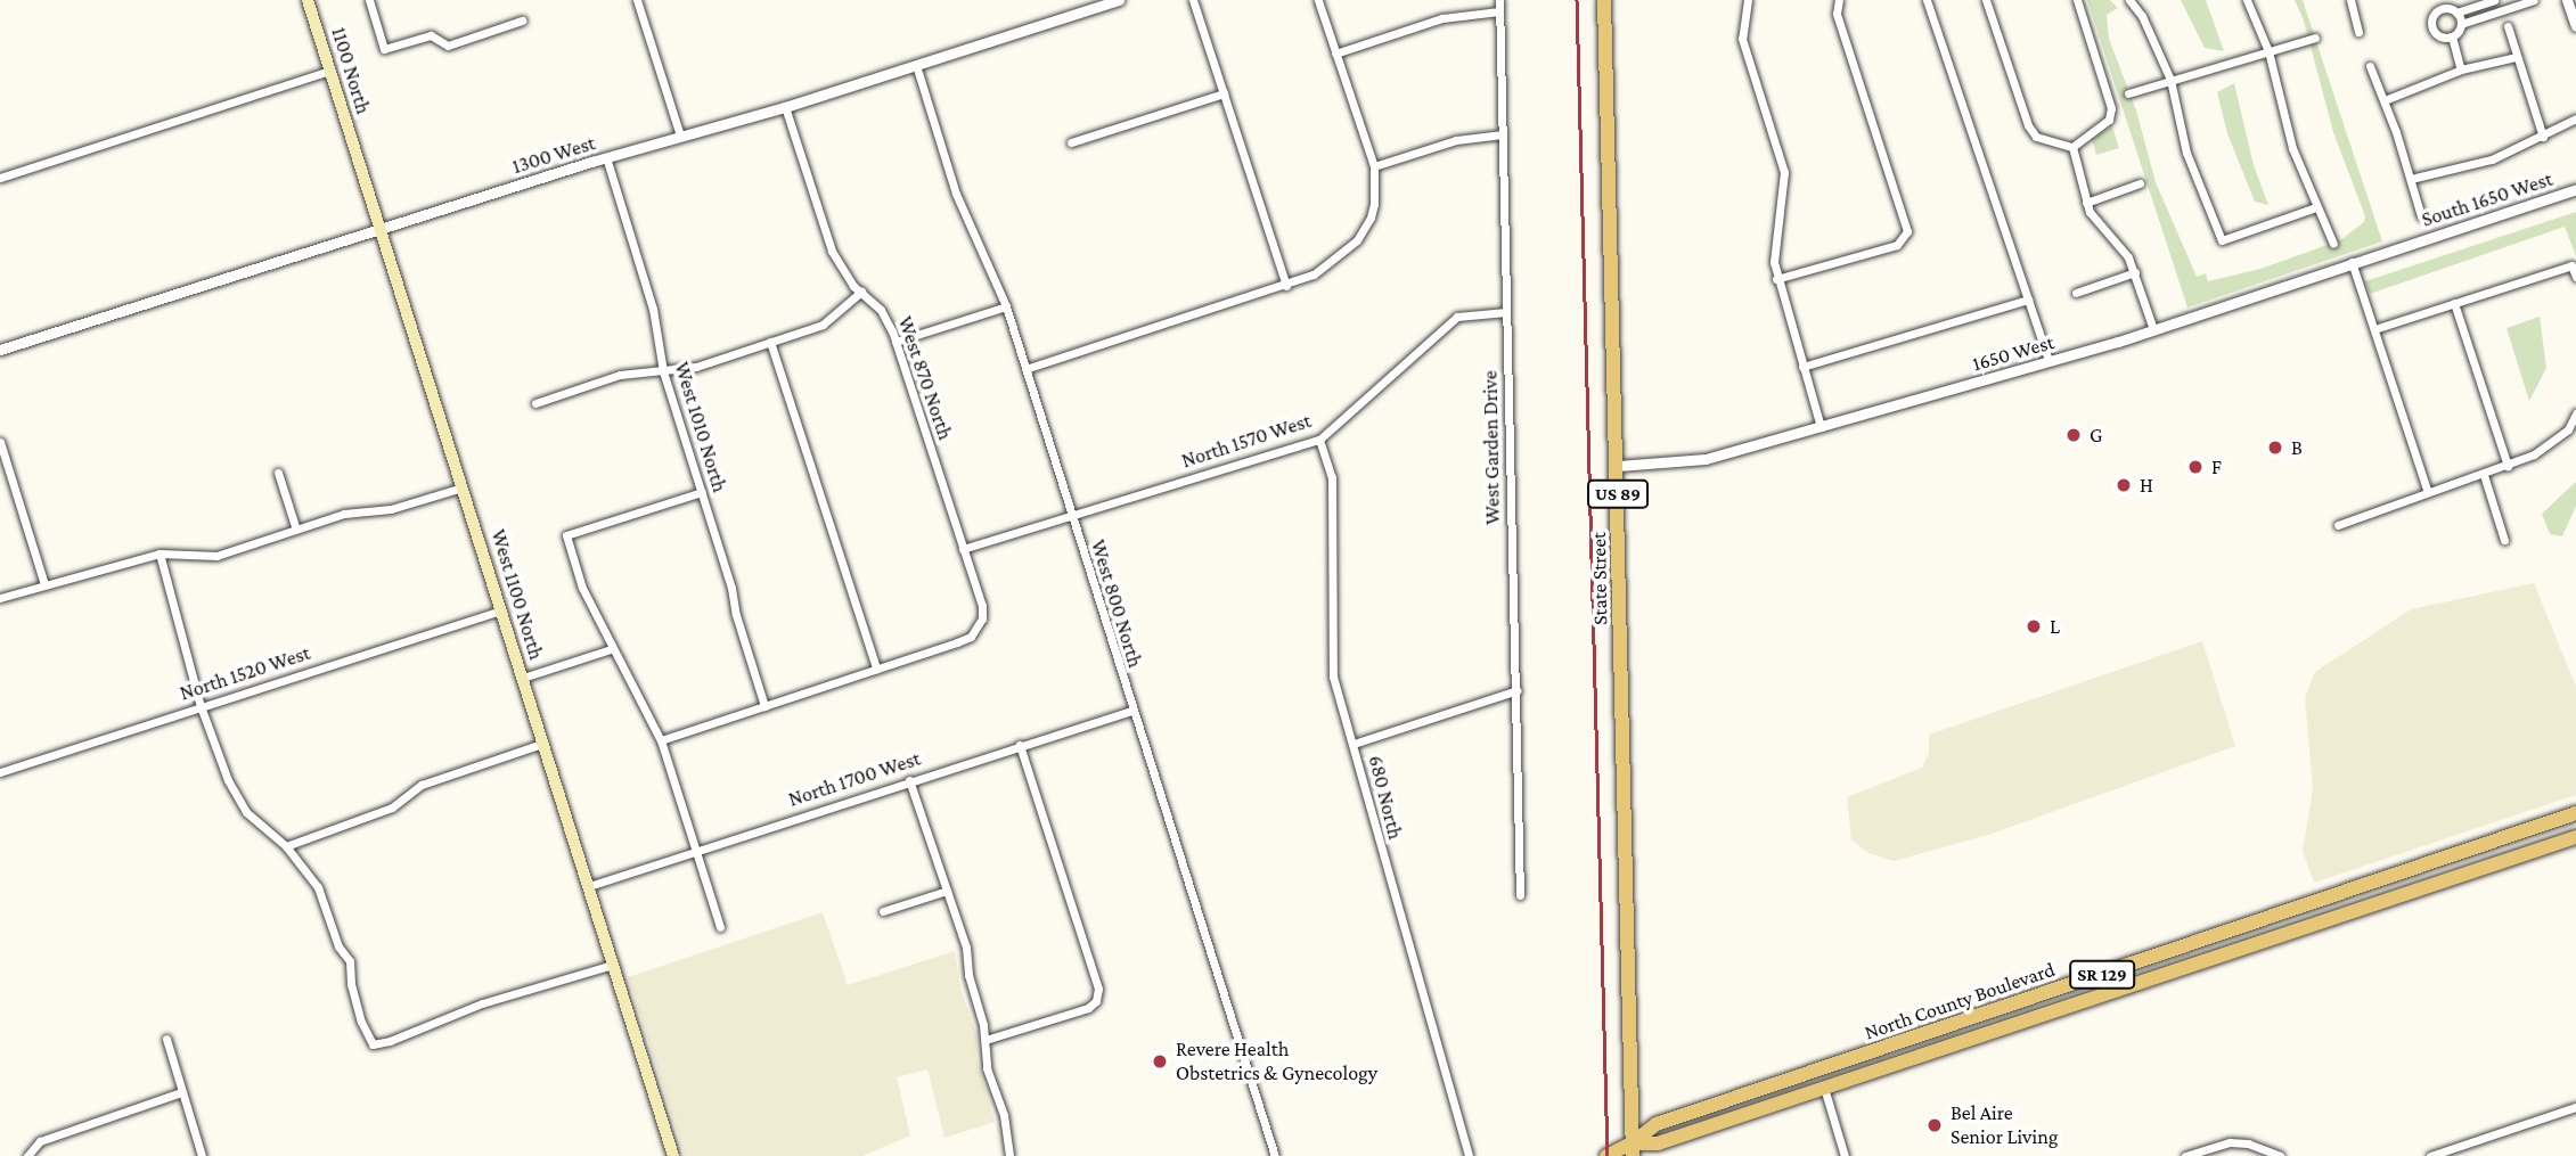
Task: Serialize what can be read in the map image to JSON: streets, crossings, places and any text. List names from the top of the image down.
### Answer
{
  "streets": {
    "main road": [
      "1100 North",
      "US 89",
      "State Street",
      "West 1100 North",
      "SR 129",
      "North County Boulevard"
    ],
    "street": [
      "1300 West",
      "South 1650 West",
      "1650 West",
      "West 870 North",
      "West 1010 North",
      "North 1570 West",
      "West Garden Drive",
      "West 800 North",
      "North 1520 West",
      "North 1700 West",
      "680 North"
    ]
  },
  "crossings": [
    ["1100 North", "West 1100 North"],
    ["1300 West", "West 870 North"],
    ["1300 West", "West 1010 North"],
    ["1300 West", "West 1100 North"],
    ["1300 West", "West 800 North"],
    ["South 1650 West", "1650 West"],
    ["1650 West", "State Street"],
    ["West 870 North", "North 1570 West"],
    ["North 1570 West", "West Garden Drive"],
    ["North 1570 West", "West 800 North"],
    ["North 1570 West", "680 North"],
    ["State Street", "North County Boulevard"],
    ["West 1100 North", "North 1520 West"],
    ["West 1100 North", "North 1700 West"],
    ["West 800 North", "North 1700 West"]
  ],
  "places": [
    "G",
    "B",
    "F",
    "H",
    "L",
    "Revere Health Obstetrics & Gynecology",
    "Bel Aire Senior Living"
  ]
}
